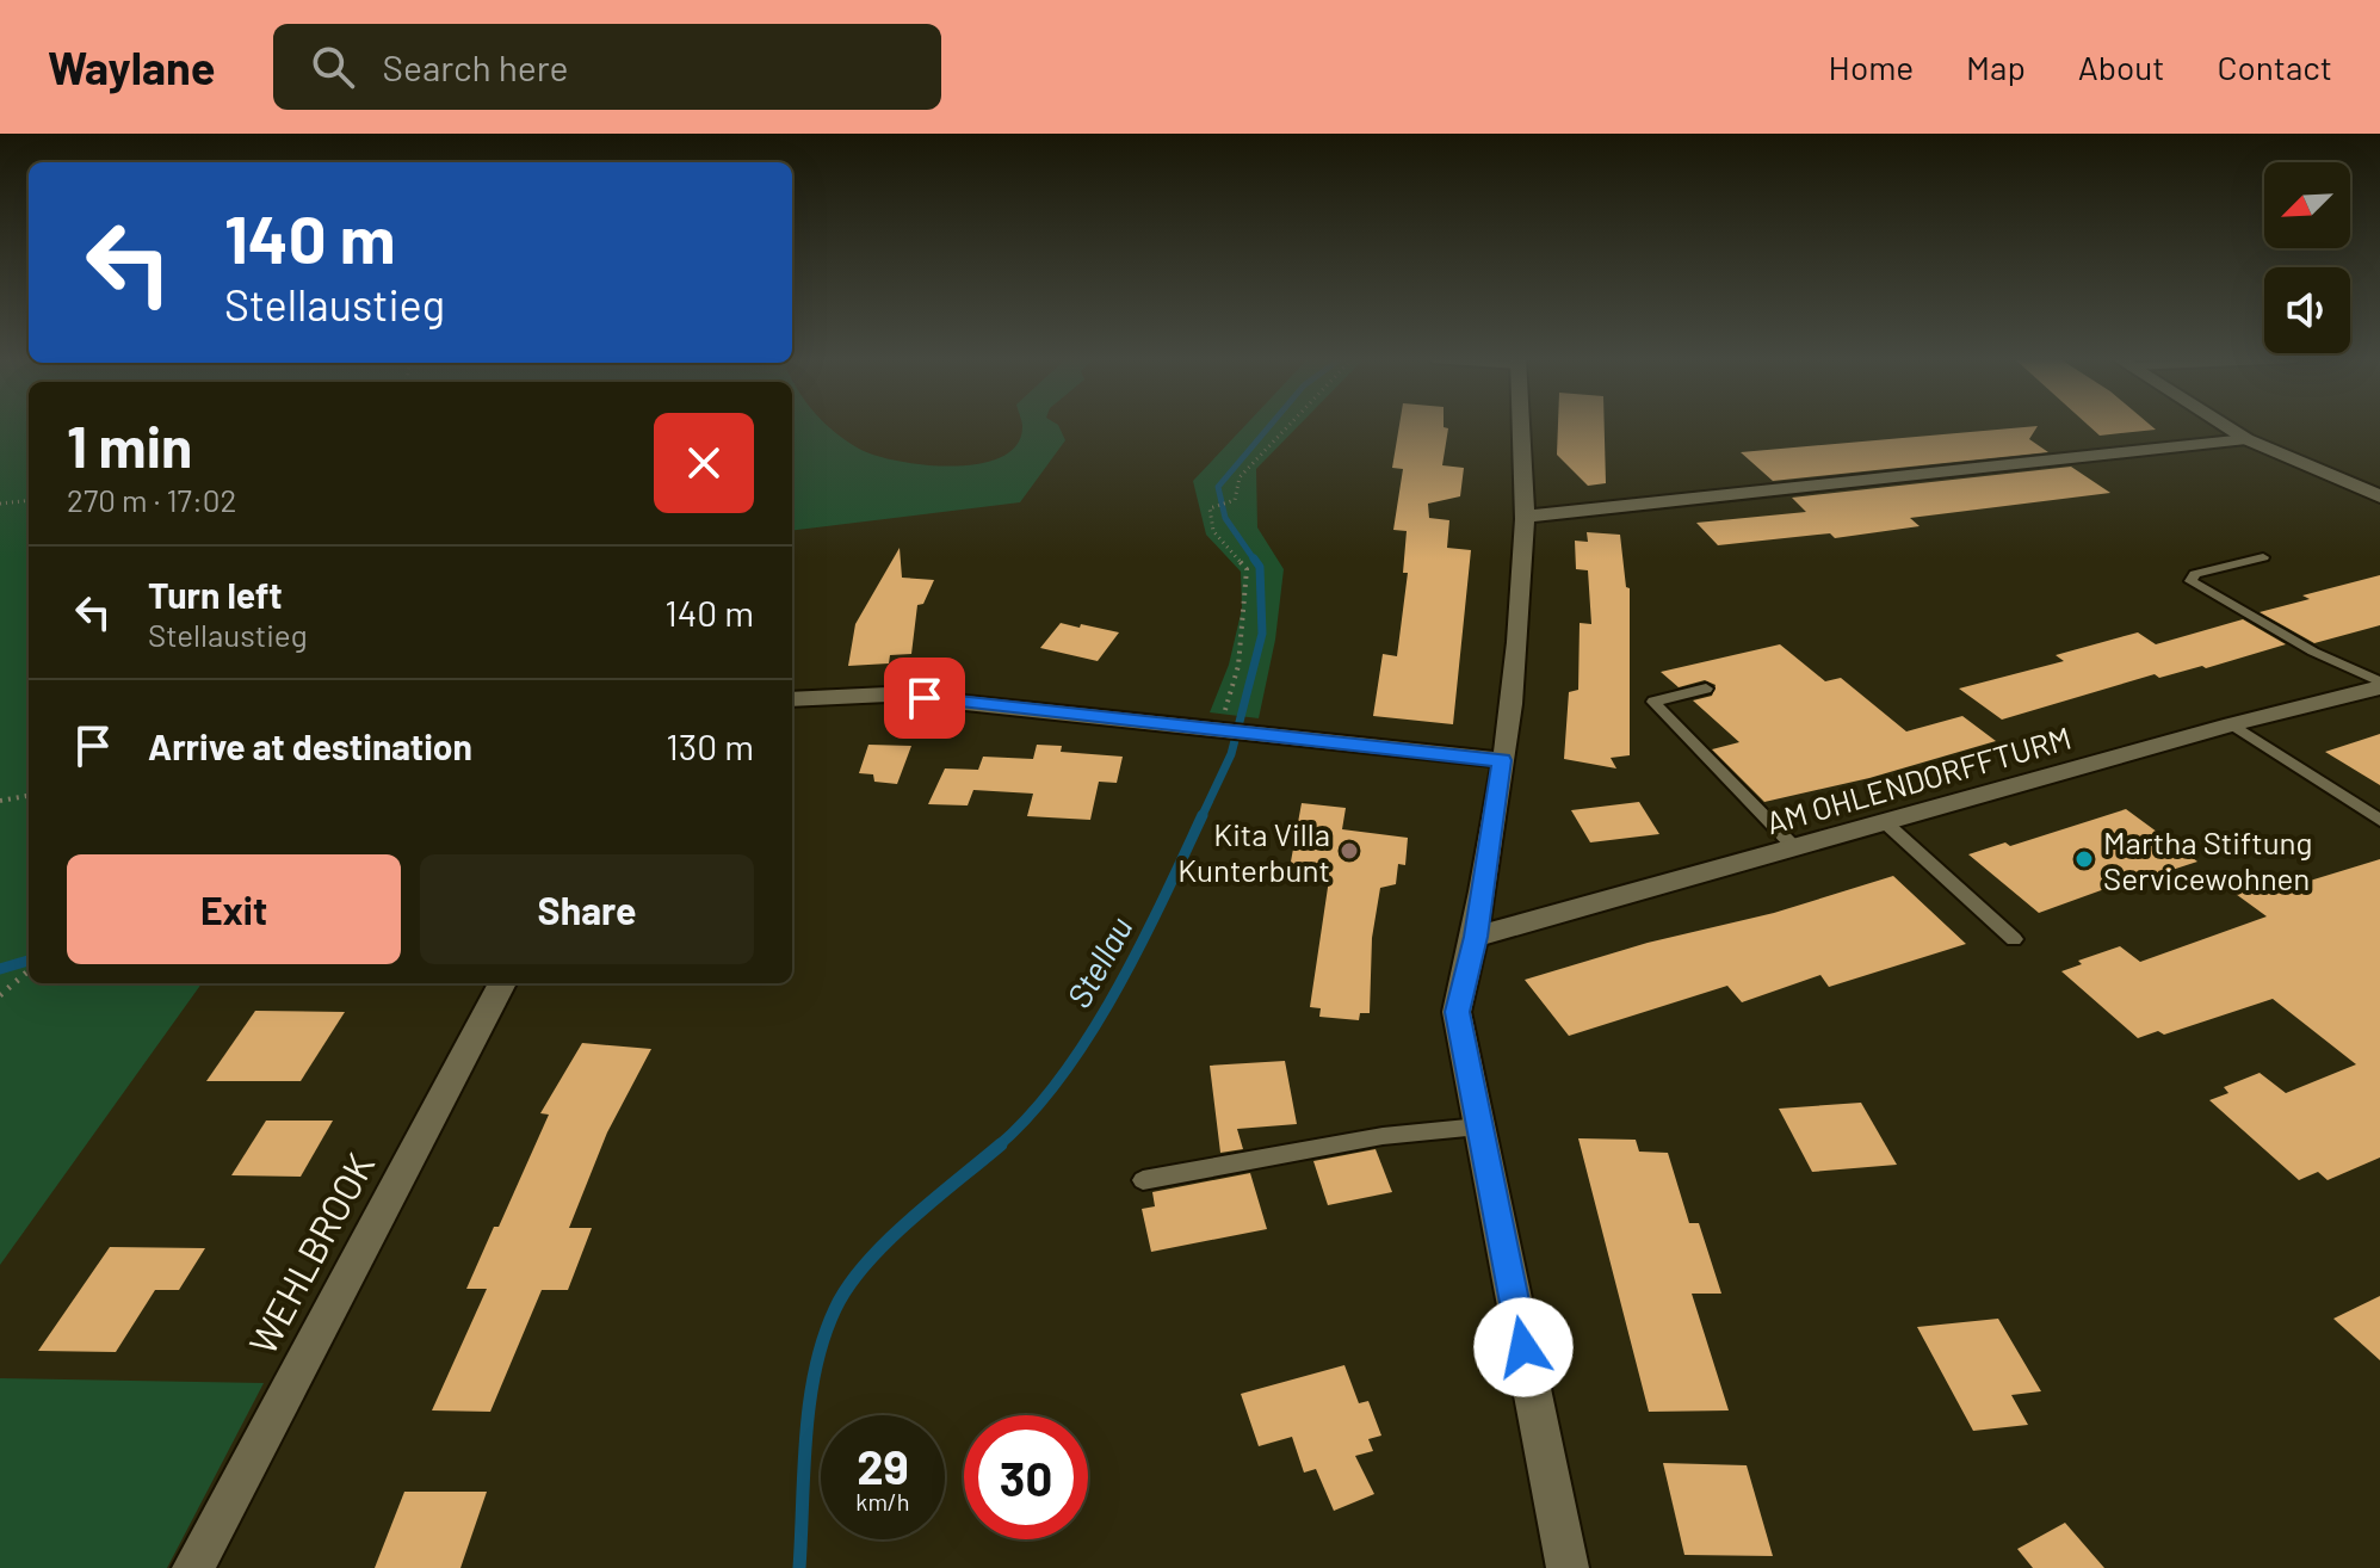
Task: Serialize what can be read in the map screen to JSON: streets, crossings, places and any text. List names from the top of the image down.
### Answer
{
  "streets": {
    "street": ["AM OHLENDORFFTURM", "WEHLBROOK"]
  },
  "water": ["Stellau"],
  "places": ["Kita Villa Kunterbunt", "Martha Stiftung Servicewohnen"],
  "north": "bottom left",
  "page": {
    "header": "Waylane",
    "search": "Search here",
    "nav": [
      "Home",
      "Map",
      "About",
      "Contact"
    ],
    "turn": ["140 m", "Stellaustieg"],
    "heading": ["1 min", "270 m · 17:02"],
    "list": [
      {
        "name": "Turn left",
        "note": "Stellaustieg",
        "value": "140 m"
      },
      {
        "name": "Arrive at destination",
        "value": "130 m"
      }
    ],
    "buttons": ["Exit", "Share"],
    "speed": "29 km/h",
    "limit": "30"
  }
}
